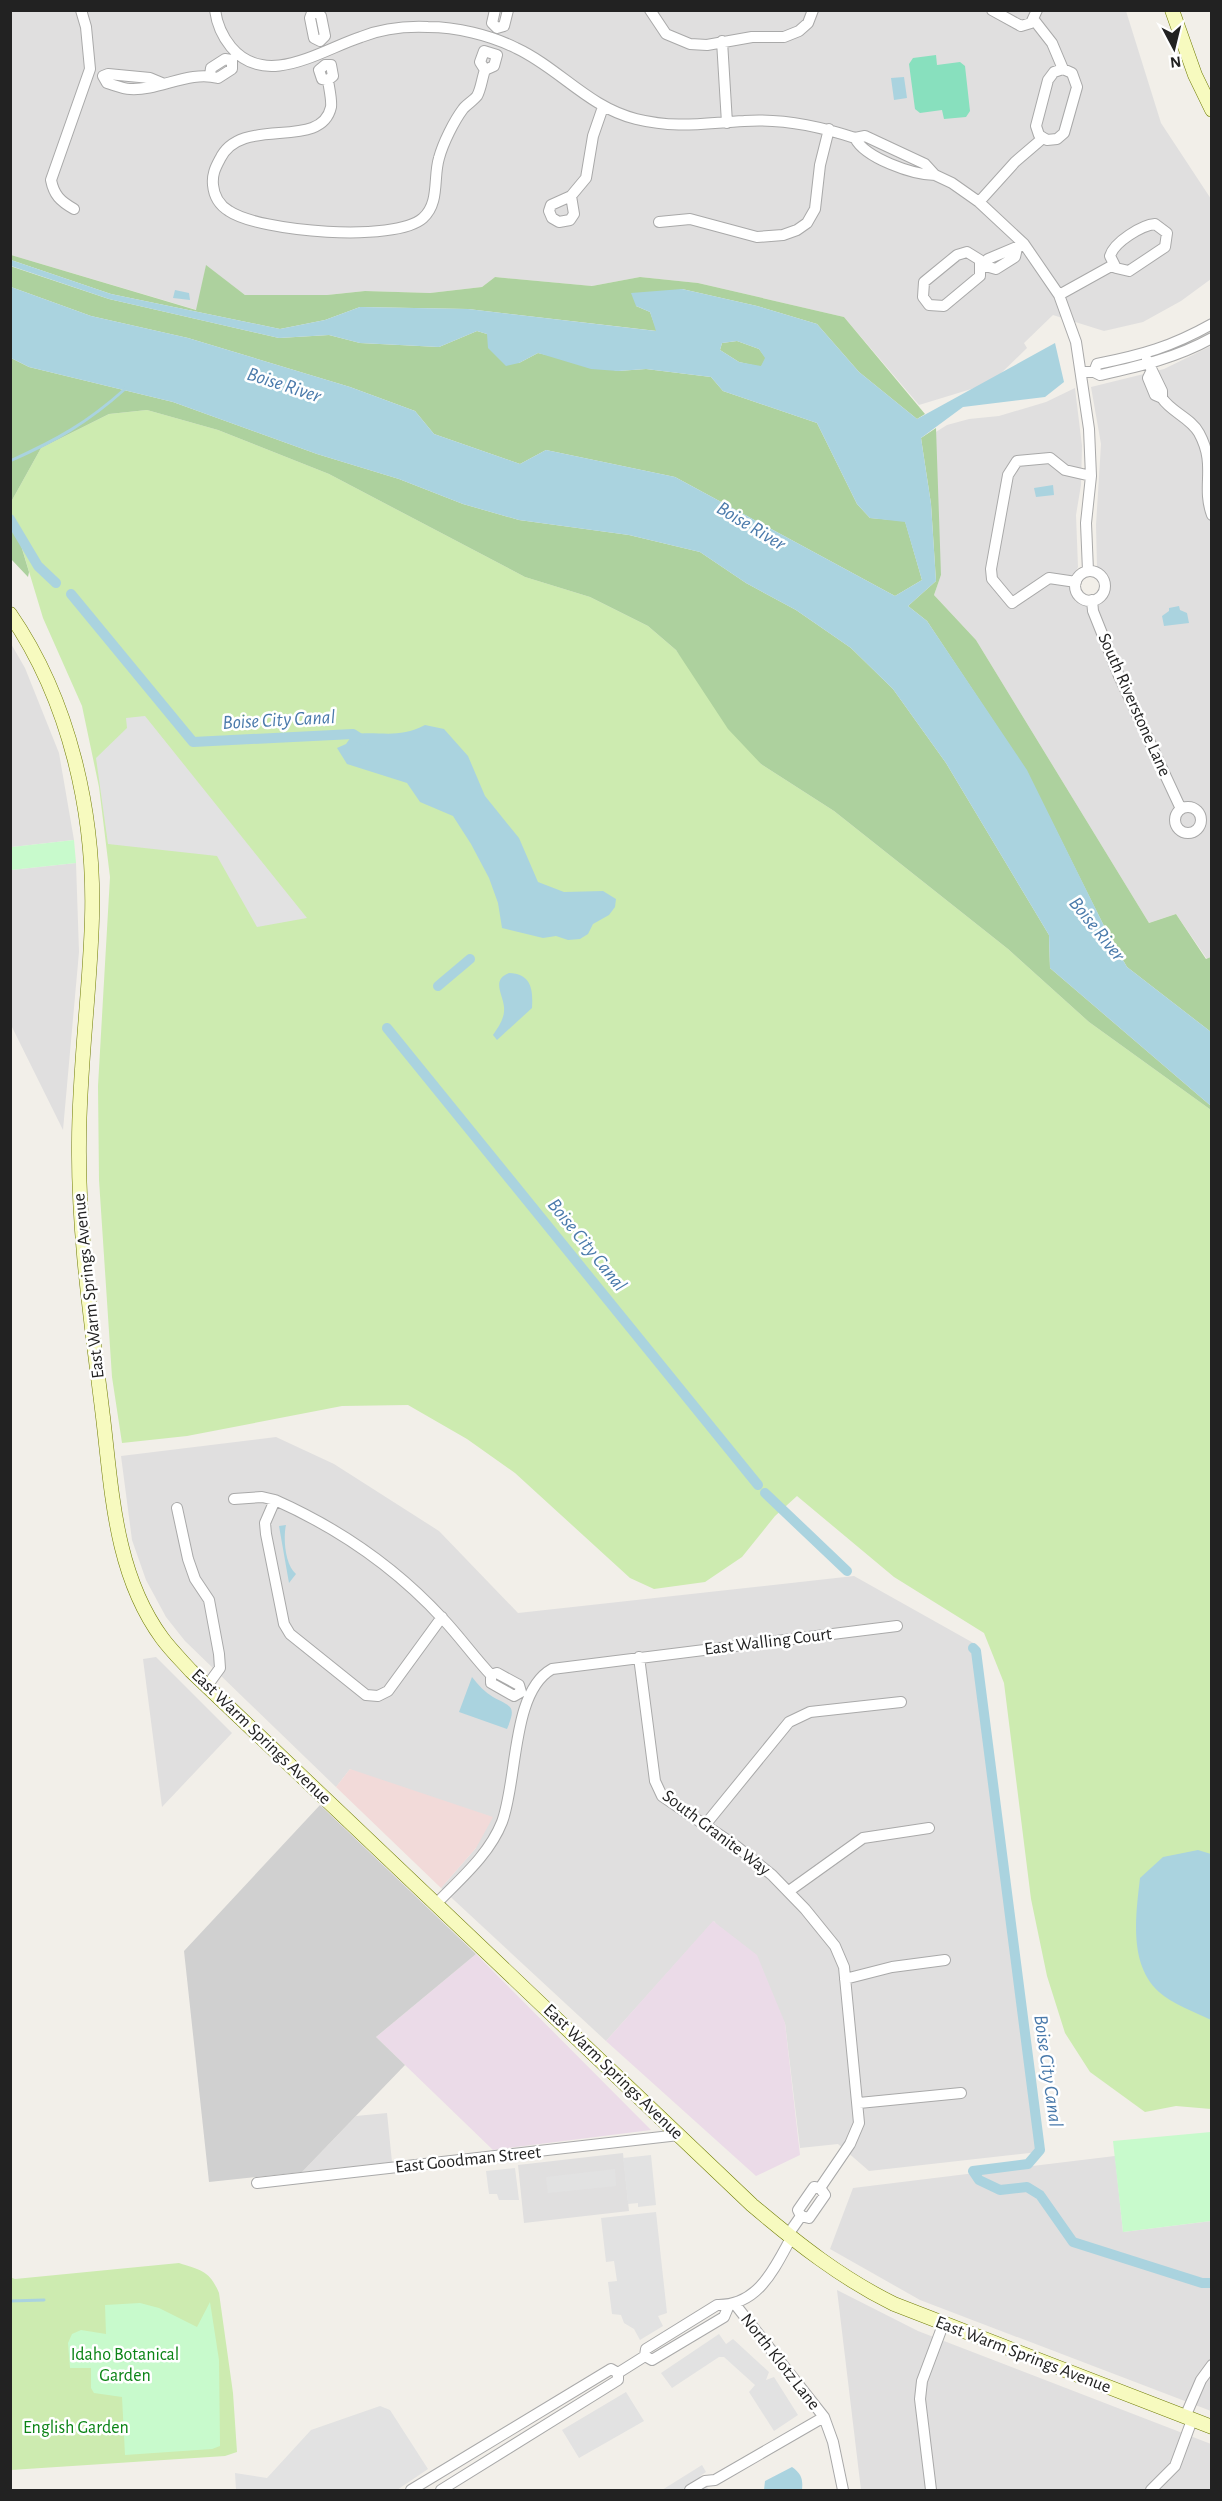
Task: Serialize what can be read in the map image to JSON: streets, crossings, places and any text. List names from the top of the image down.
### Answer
{
  "streets": {
    "street": [
      "South Riverstone Lane",
      "East Warm Springs Avenue",
      "East Walling Court",
      "South Granite Way",
      "East Goodman Street",
      "North Klotz Lane"
    ]
  },
  "crossings": [
    ["East Warm Springs Avenue", "South Granite Way"],
    ["East Warm Springs Avenue", "East Goodman Street"],
    ["East Walling Court", "South Granite Way"],
    ["South Granite Way", "North Klotz Lane"]
  ],
  "water": ["Boise River", "Boise City Canal"],
  "parks": ["Idaho Botanical Garden", "English Garden"],
  "north": "bottom"
}
